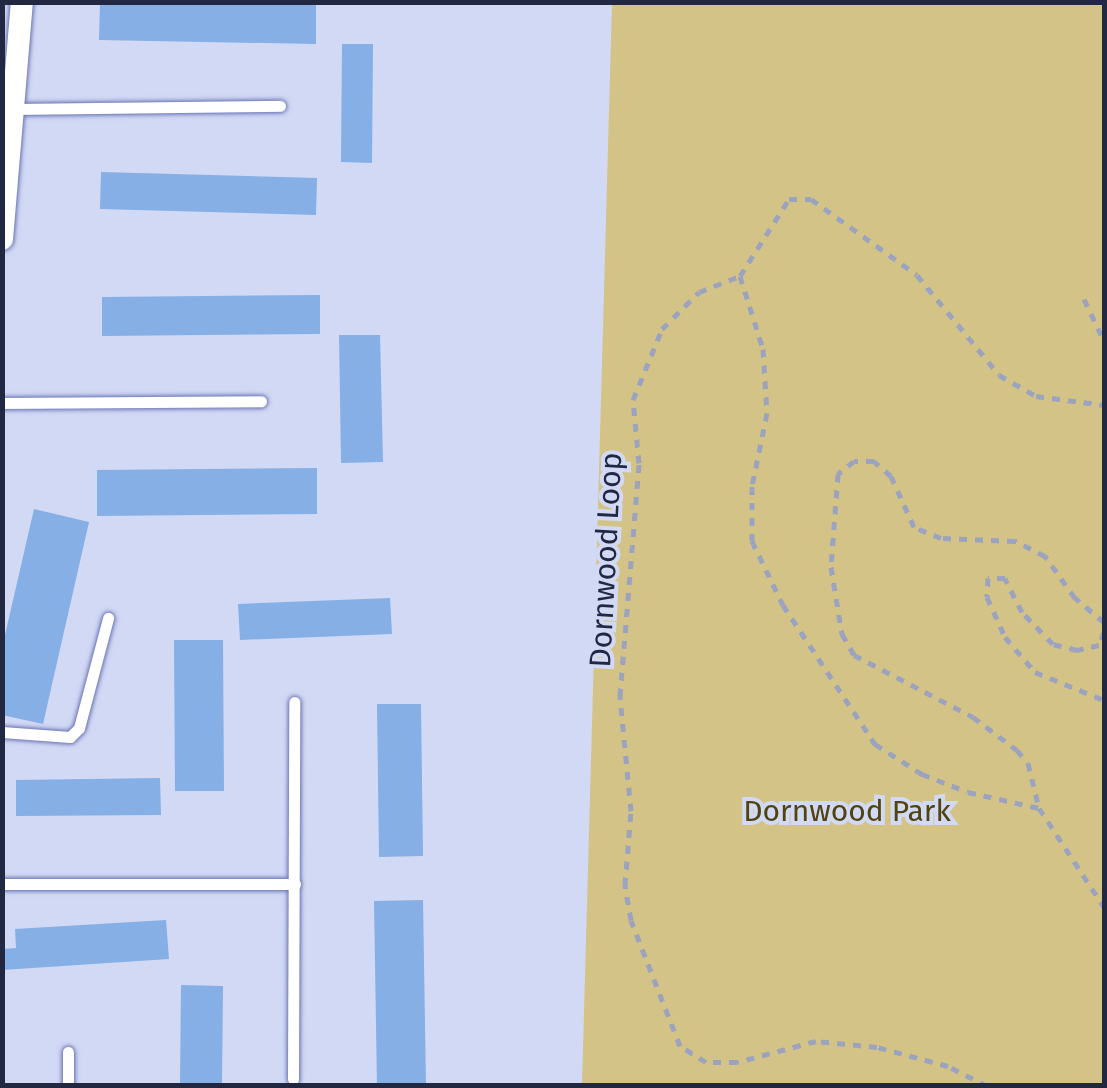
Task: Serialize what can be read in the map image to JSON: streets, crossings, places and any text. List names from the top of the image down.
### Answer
{
  "streets": {
    "path": ["Dornwood Loop"]
  },
  "parks": ["Dornwood Park"]
}
